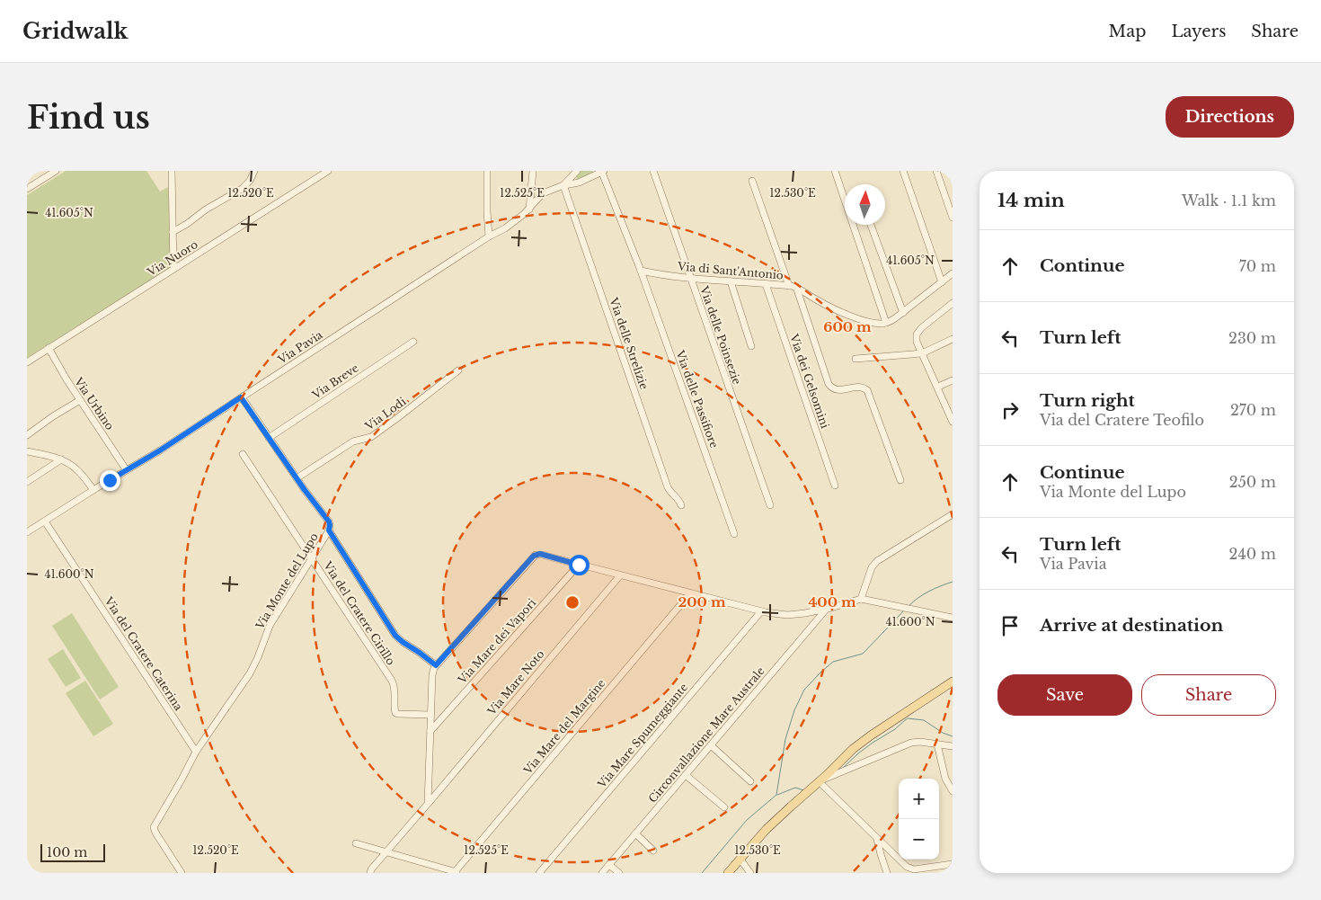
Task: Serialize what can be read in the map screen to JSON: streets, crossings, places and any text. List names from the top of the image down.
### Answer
{
  "streets": {
    "street": [
      "Via Nuoro",
      "Via di Sant'Antonio",
      "Via delle Poinsezie",
      "Via delle Strelizie",
      "Via Pavia",
      "Via Breve",
      "Via dei Gelsomini",
      "Via delle Passifiore",
      "Via Urbino",
      "Via Lodi",
      "Via Monte del Lupo",
      "Via del Cratere Cirillo",
      "Via Mare dei Vapori",
      "Via del Cratere Caterina",
      "Via Mare Noto",
      "Via Mare del Margine",
      "Circonvallazione Mare Australe",
      "Via Mare Spumeggiante"
    ]
  },
  "crossings": [
    ["Via Nuoro", "Via Urbino"],
    ["Via di Sant'Antonio", "Via delle Poinsezie"],
    ["Via di Sant'Antonio", "Via dei Gelsomini"],
    ["Via di Sant'Antonio", "Via delle Passifiore"],
    ["Via delle Strelizie", "Via Pavia"],
    ["Via Pavia", "Via Urbino"],
    ["Via Pavia", "Via Monte del Lupo"],
    ["Via Pavia", "Via del Cratere Caterina"],
    ["Via Breve", "Via Monte del Lupo"],
    ["Via Lodi", "Via Monte del Lupo"],
    ["Via Monte del Lupo", "Via del Cratere Cirillo"],
    ["Via Monte del Lupo", "Via del Cratere Caterina"]
  ],
  "scale_bar": "100 m",
  "north": "top",
  "page": {
    "header": "Gridwalk",
    "nav": ["Map", "Layers", "Share"],
    "buttons": [
      "Directions",
      ["Save", "Share"]
    ],
    "title": "Find us",
    "heading": ["14 min", "Walk · 1.1 km"],
    "list": [
      ["Continue", "70 m"],
      ["Turn left", "230 m"],
      ["Turn right", "Via del Cratere Teofilo", "270 m"],
      ["Continue", "Via Monte del Lupo", "250 m"],
      ["Turn left", "Via Pavia", "240 m"],
      "Arrive at destination"
    ],
    "map_buttons": ["+", "−"],
    "scale": "100 m"
  },
  "coordinates": [
    "12.520°E",
    "12.525°E",
    "12.530°E",
    "41.605°N",
    "41.600°N"
  ],
  "rings": ["600 m", "200 m", "400 m"]
}
